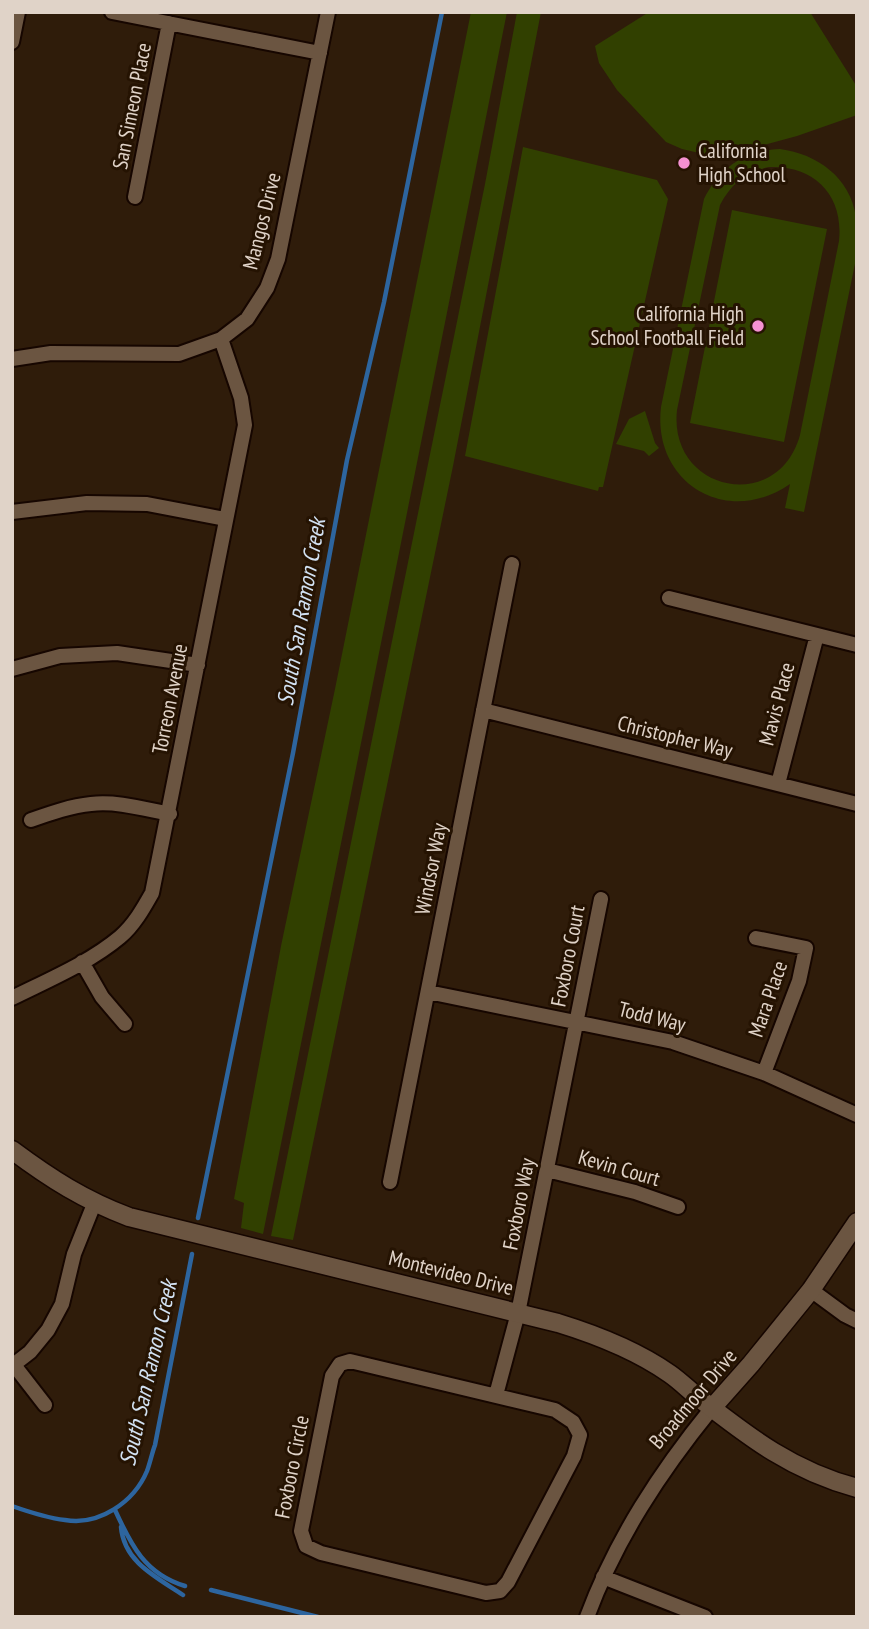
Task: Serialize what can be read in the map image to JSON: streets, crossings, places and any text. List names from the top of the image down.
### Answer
{
  "streets": {
    "street": [
      "San Simeon Place",
      "Mangos Drive",
      "Torreon Avenue",
      "Mavis Place",
      "Christopher Way",
      "Windsor Way",
      "Foxboro Court",
      "Mara Place",
      "Todd Way",
      "Kevin Court",
      "Foxboro Way",
      "Montevideo Drive",
      "Broadmoor Drive",
      "Foxboro Circle"
    ]
  },
  "crossings": [
    ["Mangos Drive", "Torreon Avenue"],
    ["Mavis Place", "Christopher Way"],
    ["Christopher Way", "Windsor Way"],
    ["Windsor Way", "Todd Way"],
    ["Foxboro Court", "Todd Way"],
    ["Foxboro Court", "Foxboro Way"],
    ["Mara Place", "Todd Way"],
    ["Todd Way", "Foxboro Way"],
    ["Kevin Court", "Foxboro Way"],
    ["Foxboro Way", "Montevideo Drive"],
    ["Foxboro Way", "Foxboro Circle"],
    ["Montevideo Drive", "Broadmoor Drive"]
  ],
  "water": ["South San Ramon Creek"],
  "places": ["California High School", "California High School Football Field"]
}
